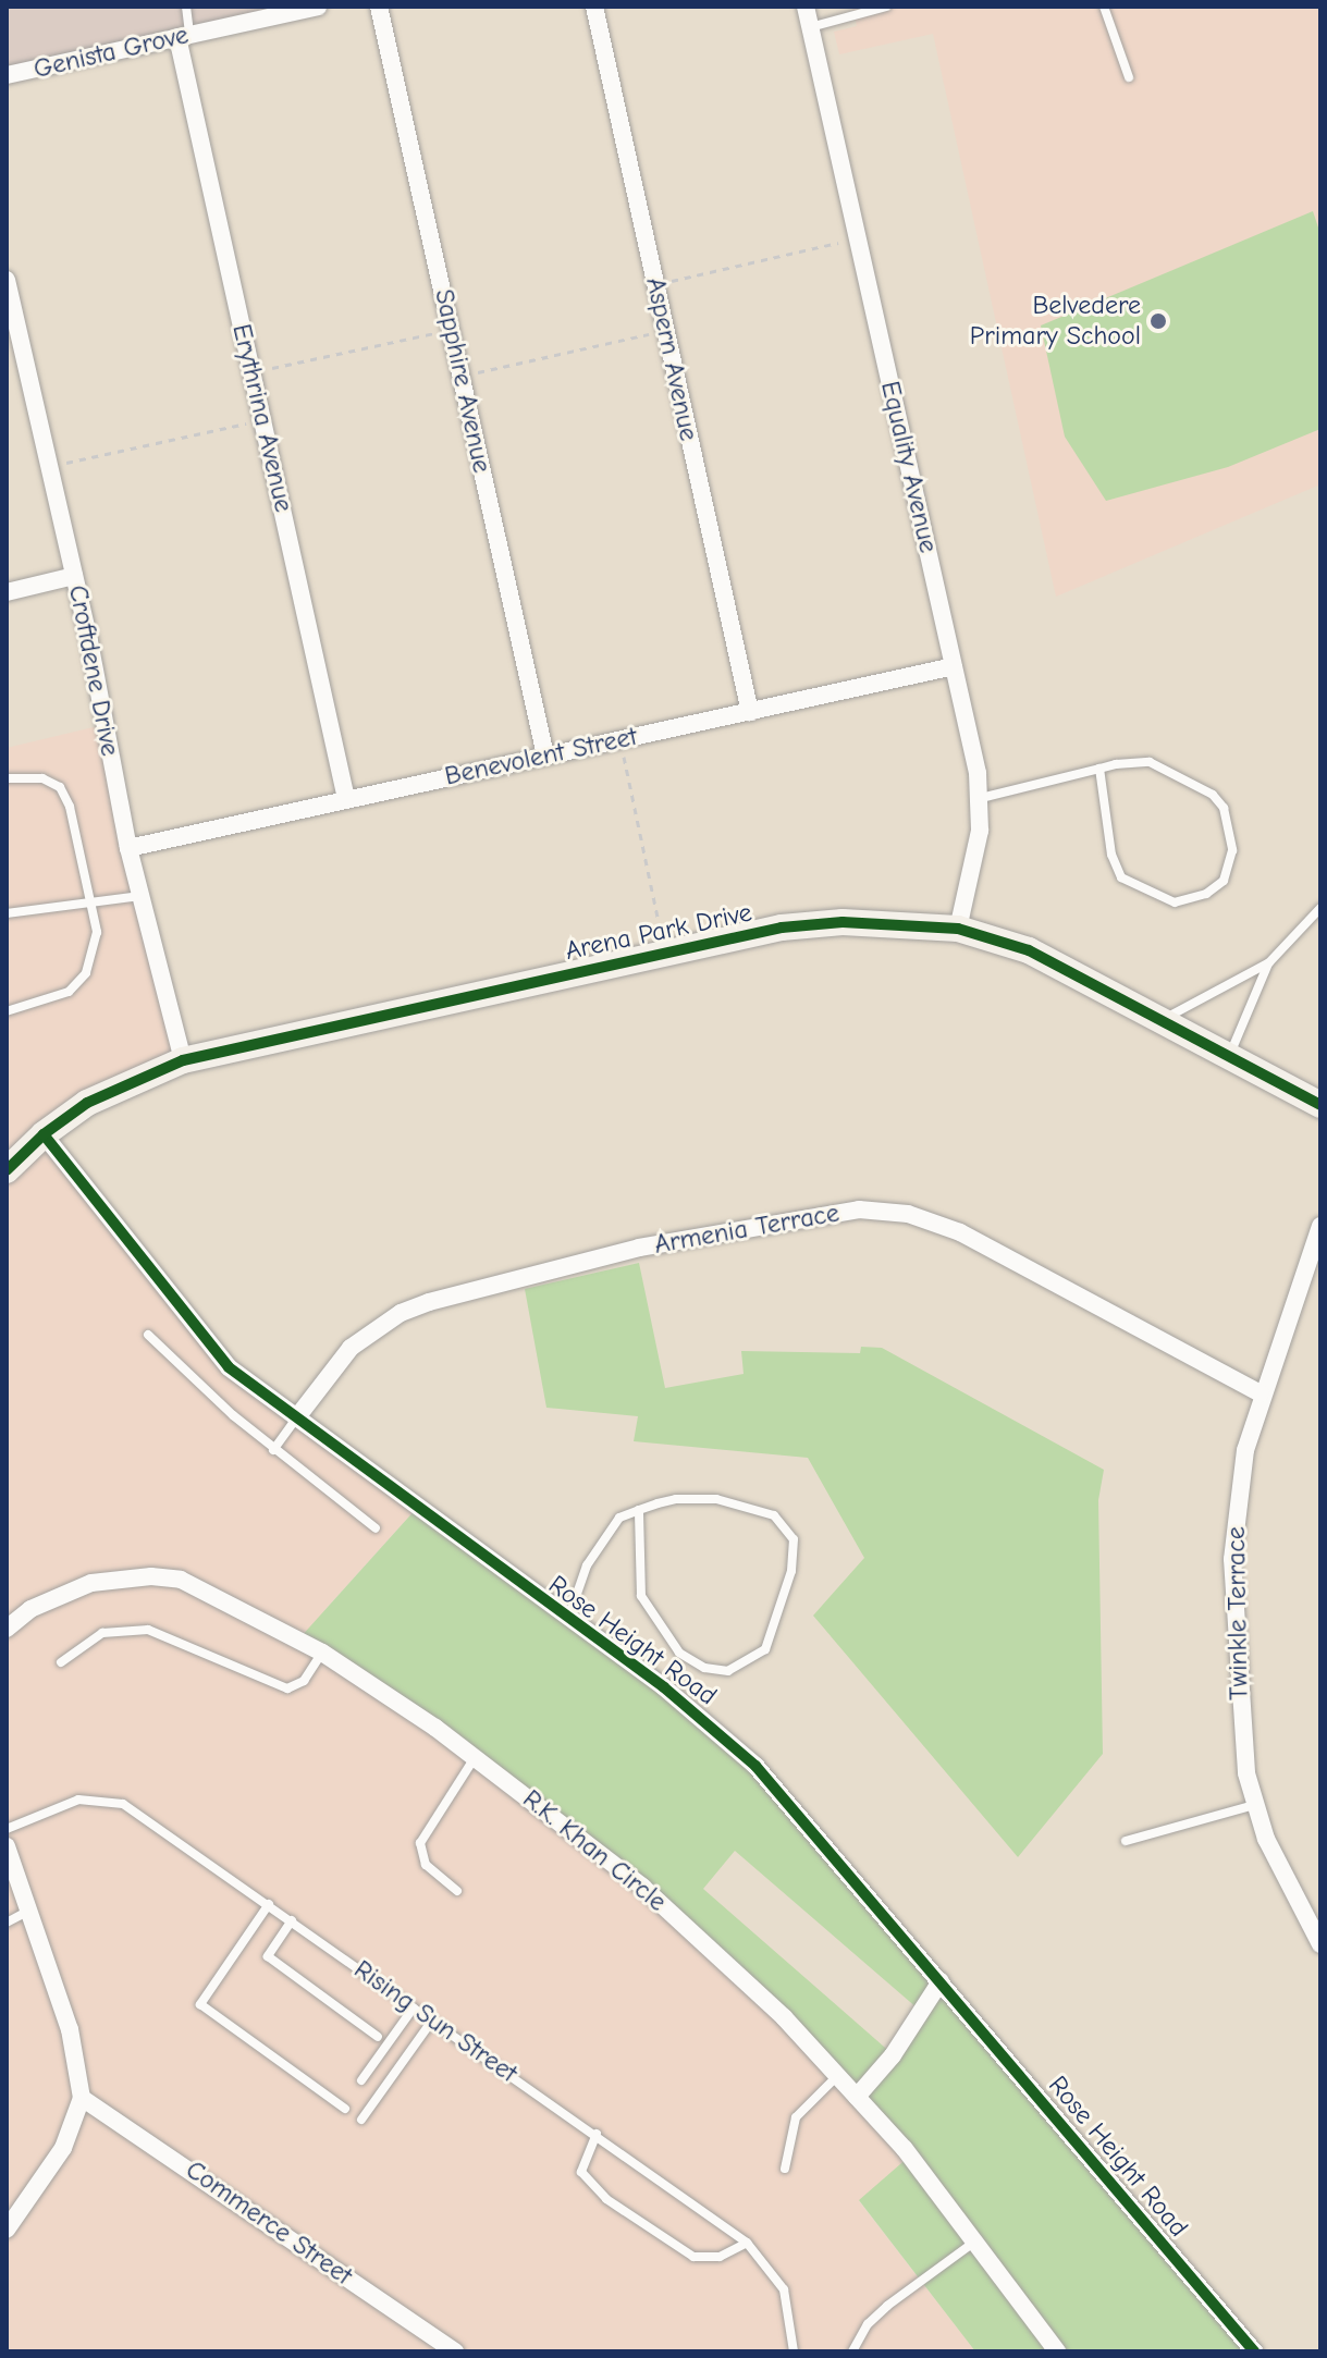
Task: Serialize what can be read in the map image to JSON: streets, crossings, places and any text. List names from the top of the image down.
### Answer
{
  "streets": {
    "street": [
      "Genista Grove",
      "Aspern Avenue",
      "Sapphire Avenue",
      "Erythrina Avenue",
      "Equality Avenue",
      "Croftdene Drive",
      "Benevolent Street",
      "Arena Park Drive",
      "Armenia Terrace",
      "Twinkle Terrace",
      "Rose Height Road",
      "R.K. Khan Circle",
      "Commerce Street"
    ],
    "lane": ["Rising Sun Street"]
  },
  "crossings": [
    ["Genista Grove", "Erythrina Avenue"],
    ["Aspern Avenue", "Benevolent Street"],
    ["Sapphire Avenue", "Benevolent Street"],
    ["Erythrina Avenue", "Benevolent Street"],
    ["Equality Avenue", "Benevolent Street"],
    ["Equality Avenue", "Arena Park Drive"],
    ["Croftdene Drive", "Benevolent Street"],
    ["Croftdene Drive", "Arena Park Drive"],
    ["Arena Park Drive", "Rose Height Road"],
    ["Armenia Terrace", "Twinkle Terrace"],
    ["Armenia Terrace", "Rose Height Road"]
  ],
  "places": ["Belvedere Primary School"]
}
